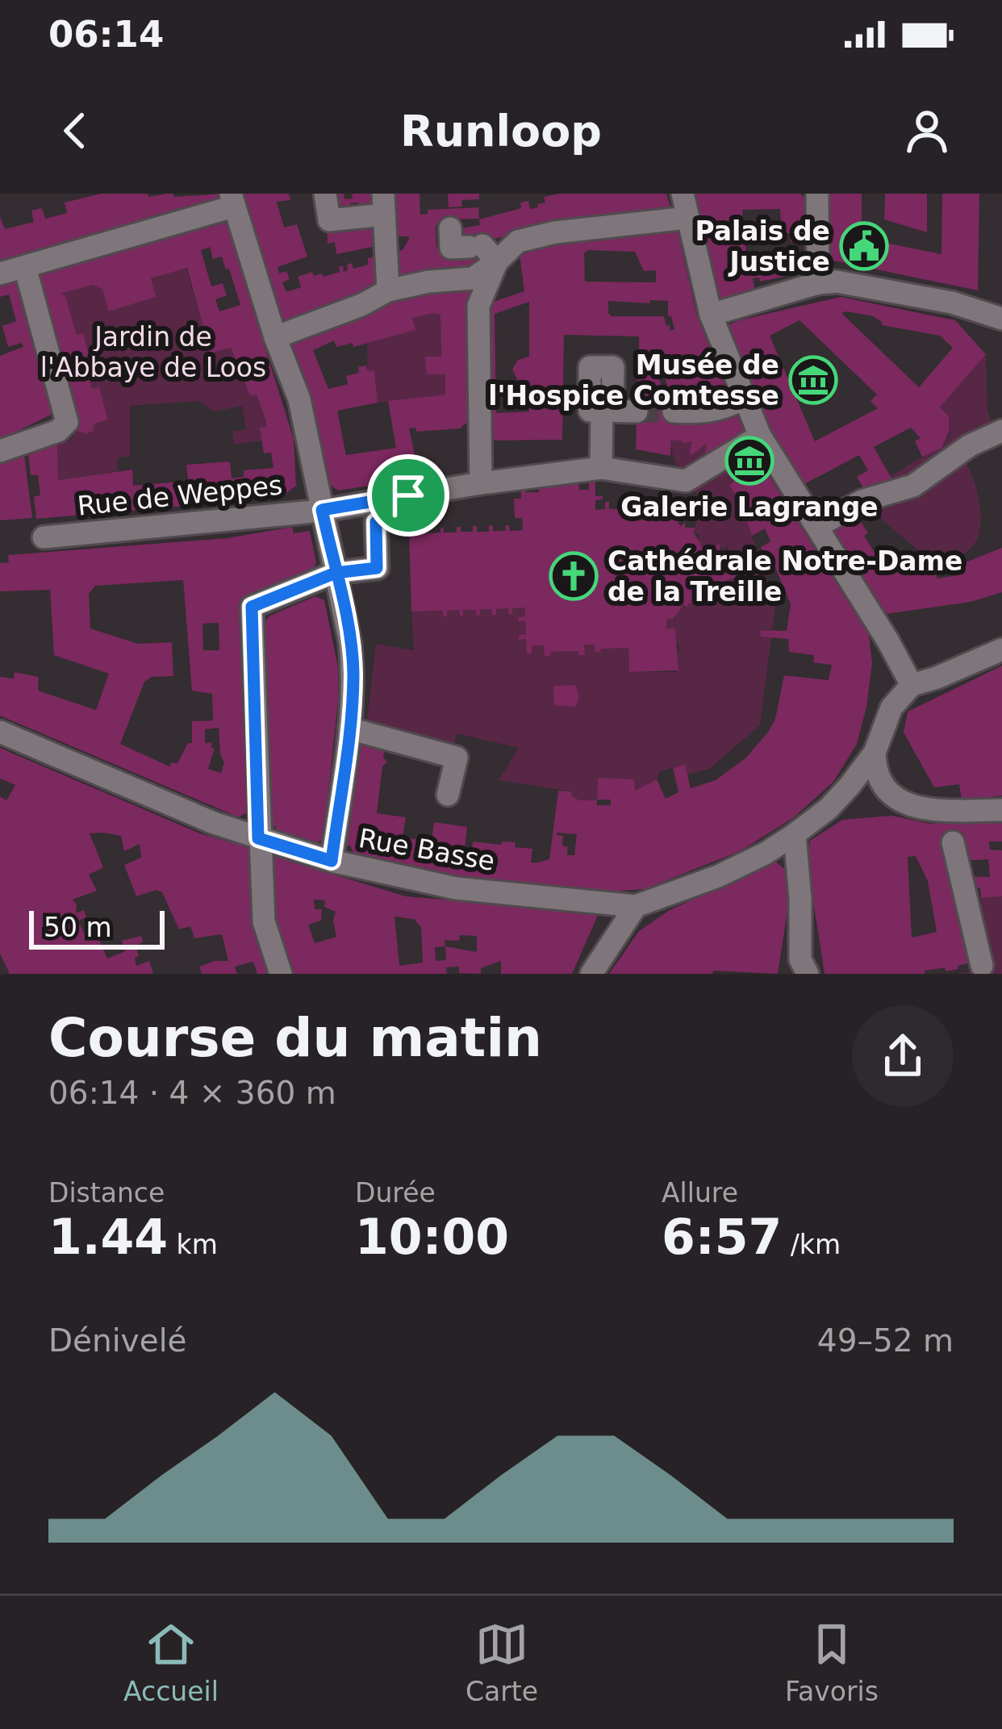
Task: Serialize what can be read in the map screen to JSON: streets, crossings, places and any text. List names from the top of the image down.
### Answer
{
  "streets": {
    "street": ["Rue de Weppes", "Rue Basse"]
  },
  "parks": ["Jardin de l'Abbaye de Loos"],
  "places": {
    "public building": ["Palais de Justice"],
    "museum": ["Musée de l'Hospice Comtesse", "Galerie Lagrange"],
    "church": ["Cathédrale Notre-Dame de la Treille"]
  },
  "scale_bar": "50 m",
  "page": {
    "status": "06:14",
    "header": "Runloop",
    "scale": "50 m",
    "heading": ["Course du matin", "06:14 · 4 × 360 m"],
    "stats": [
      ["Distance", "1.44 km"],
      ["Durée", "10:00"],
      ["Allure", "6:57 /km"]
    ],
    "chart": ["Dénivelé", "49–52 m"],
    "tabs": ["Accueil", "Carte", "Favoris"]
  }
}
